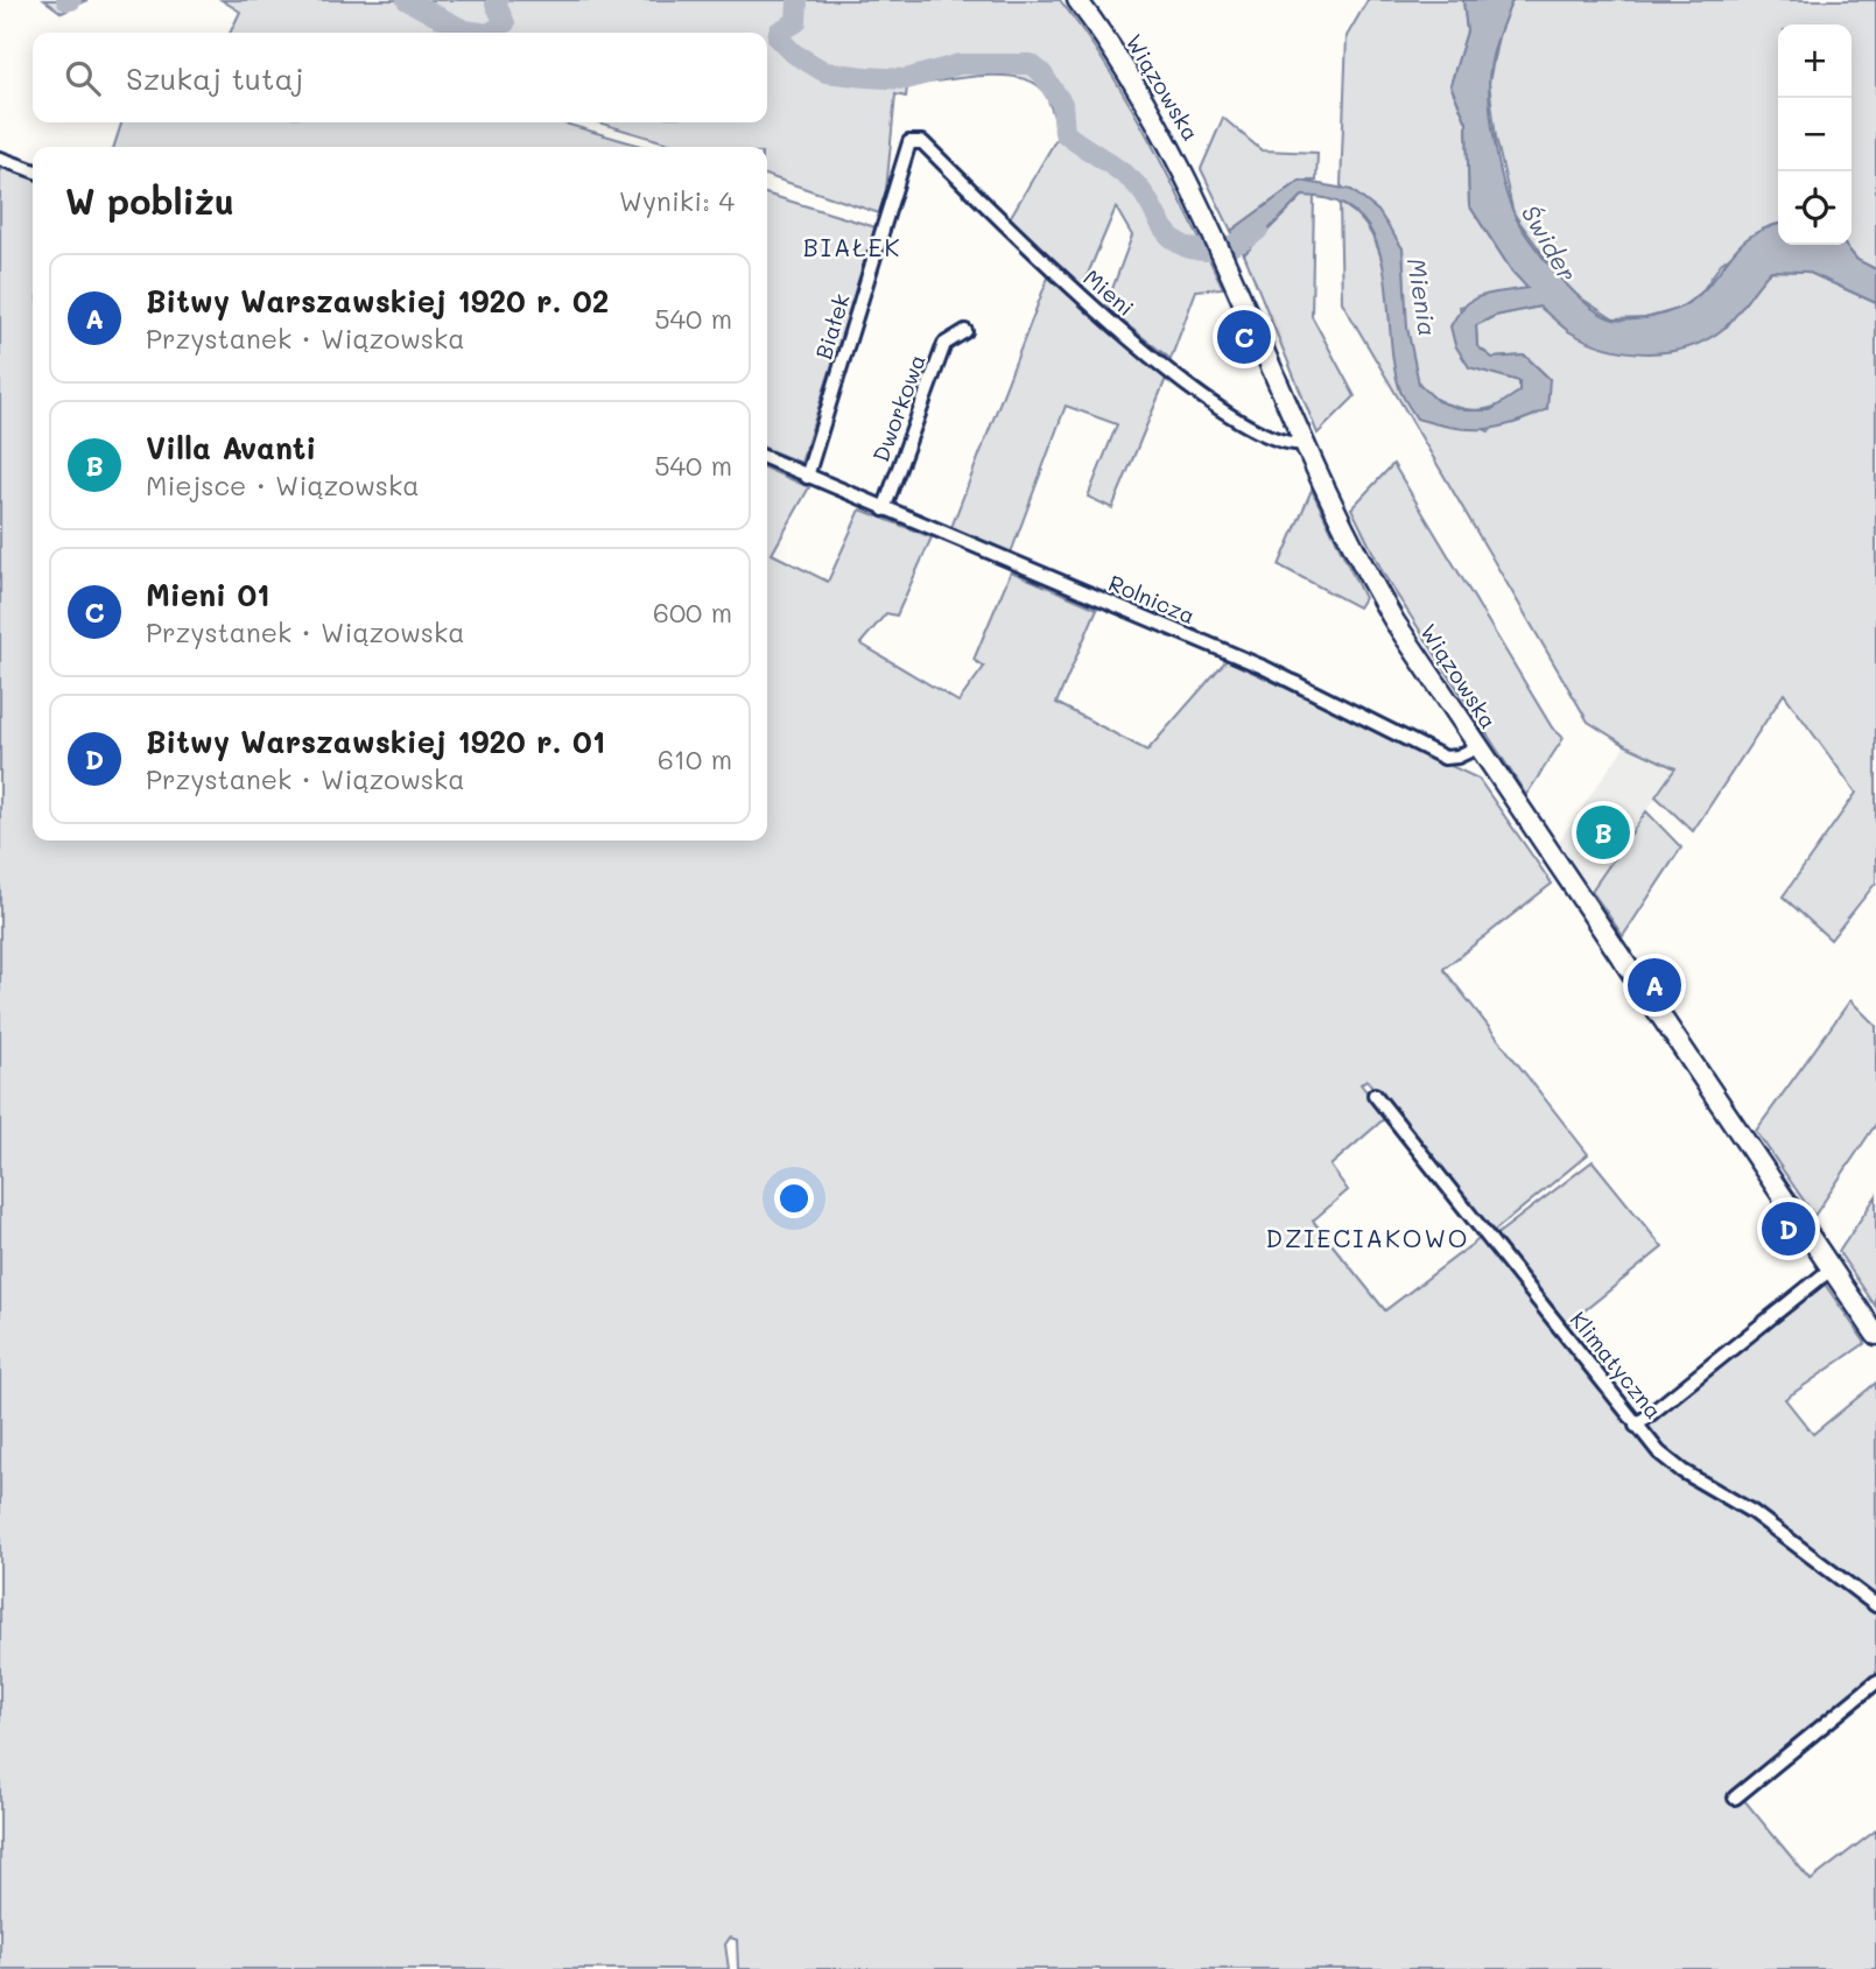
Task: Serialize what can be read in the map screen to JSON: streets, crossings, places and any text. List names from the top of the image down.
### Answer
{
  "streets": {
    "main road": ["Wiązowska"],
    "street": [
      "Mieni",
      "Białek",
      "Dworkowa",
      "Rolnicza",
      "Klimatyczna"
    ]
  },
  "crossings": [
    ["Wiązowska", "Mieni"],
    ["Wiązowska", "Rolnicza"],
    ["Mieni", "Białek"],
    ["Białek", "Rolnicza"],
    ["Dworkowa", "Rolnicza"]
  ],
  "districts": ["BIAŁEK", "DZIECIAKOWO"],
  "water": ["Świder", "Mienia"],
  "page": {
    "map_buttons": ["+", "−"],
    "search": "Szukaj tutaj",
    "heading": ["W pobliżu", "Wyniki: 4"],
    "list": [
      {
        "mark": "A",
        "name": "Bitwy Warszawskiej 1920 r. 02",
        "note": "Przystanek · Wiązowska",
        "value": "540 m"
      },
      {
        "mark": "B",
        "name": "Villa Avanti",
        "note": "Miejsce · Wiązowska",
        "value": "540 m"
      },
      {
        "mark": "C",
        "name": "Mieni 01",
        "note": "Przystanek · Wiązowska",
        "value": "600 m"
      },
      {
        "mark": "D",
        "name": "Bitwy Warszawskiej 1920 r. 01",
        "note": "Przystanek · Wiązowska",
        "value": "610 m"
      }
    ],
    "pins": [
      "C",
      "B",
      "A",
      "D"
    ]
  }
}
